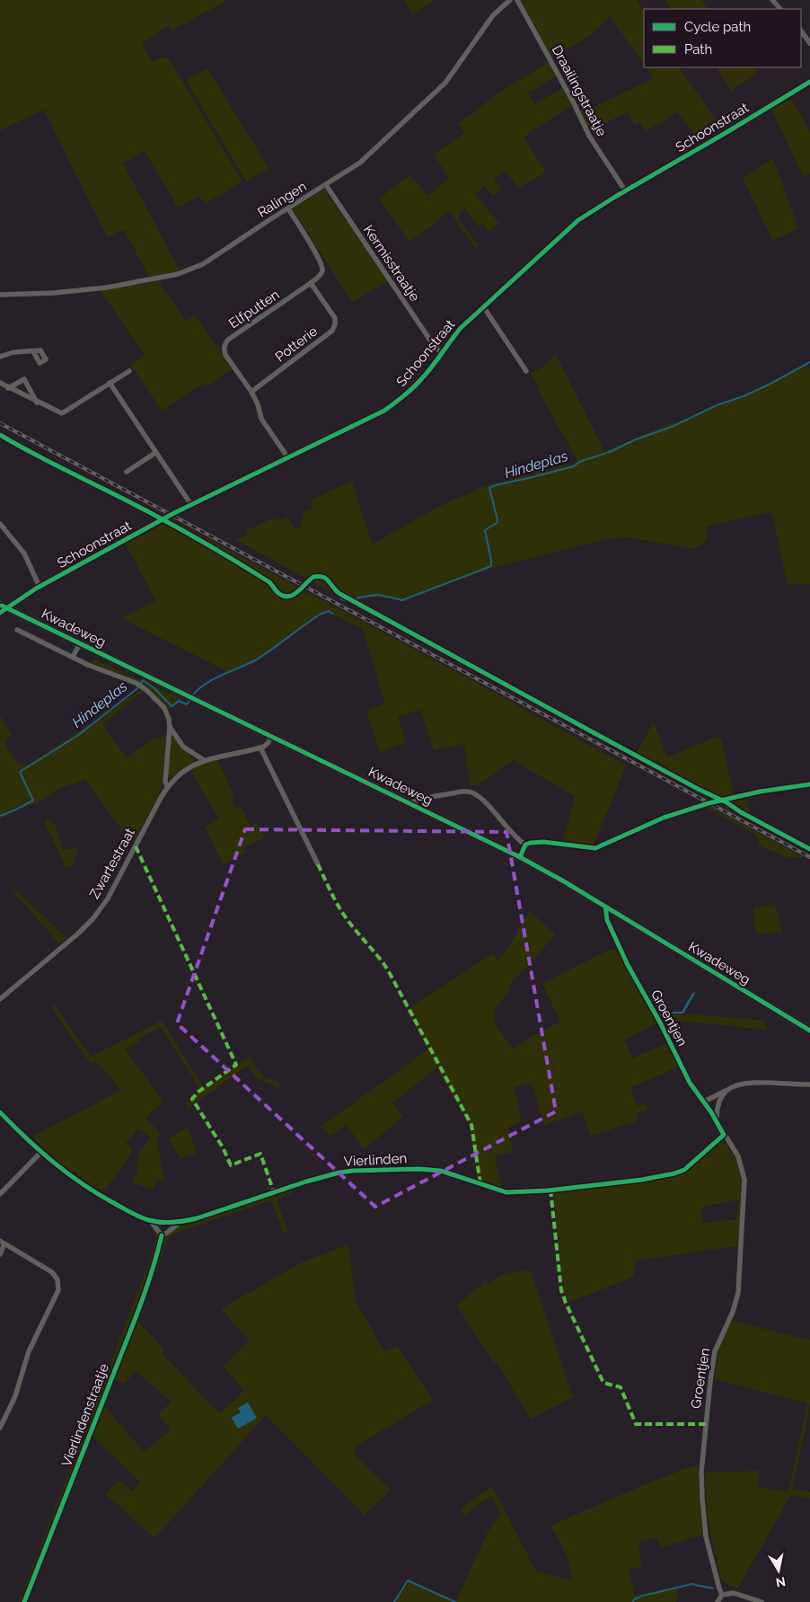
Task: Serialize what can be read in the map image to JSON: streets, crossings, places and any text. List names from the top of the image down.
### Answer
{
  "streets": {
    "main road": ["Kwadeweg"],
    "street": [
      "Draailingstraatje",
      "Schoonstraat",
      "Ralingen",
      "Kermisstraatje",
      "Elfputten",
      "Potterie",
      "Zwartestraat",
      "Groentjen",
      "Vierlinden",
      "Vierlindenstraatje"
    ]
  },
  "crossings": [
    ["Draailingstraatje", "Schoonstraat"],
    ["Schoonstraat", "Kermisstraatje"],
    ["Schoonstraat", "Elfputten"],
    ["Schoonstraat", "Kwadeweg"],
    ["Ralingen", "Kermisstraatje"],
    ["Ralingen", "Elfputten"],
    ["Elfputten", "Potterie"],
    ["Kwadeweg", "Zwartestraat"],
    ["Kwadeweg", "Groentjen"],
    ["Groentjen", "Vierlinden"]
  ],
  "water": ["Hindeplas"],
  "legend": ["Cycle path", "Path"],
  "north": "bottom"
}
